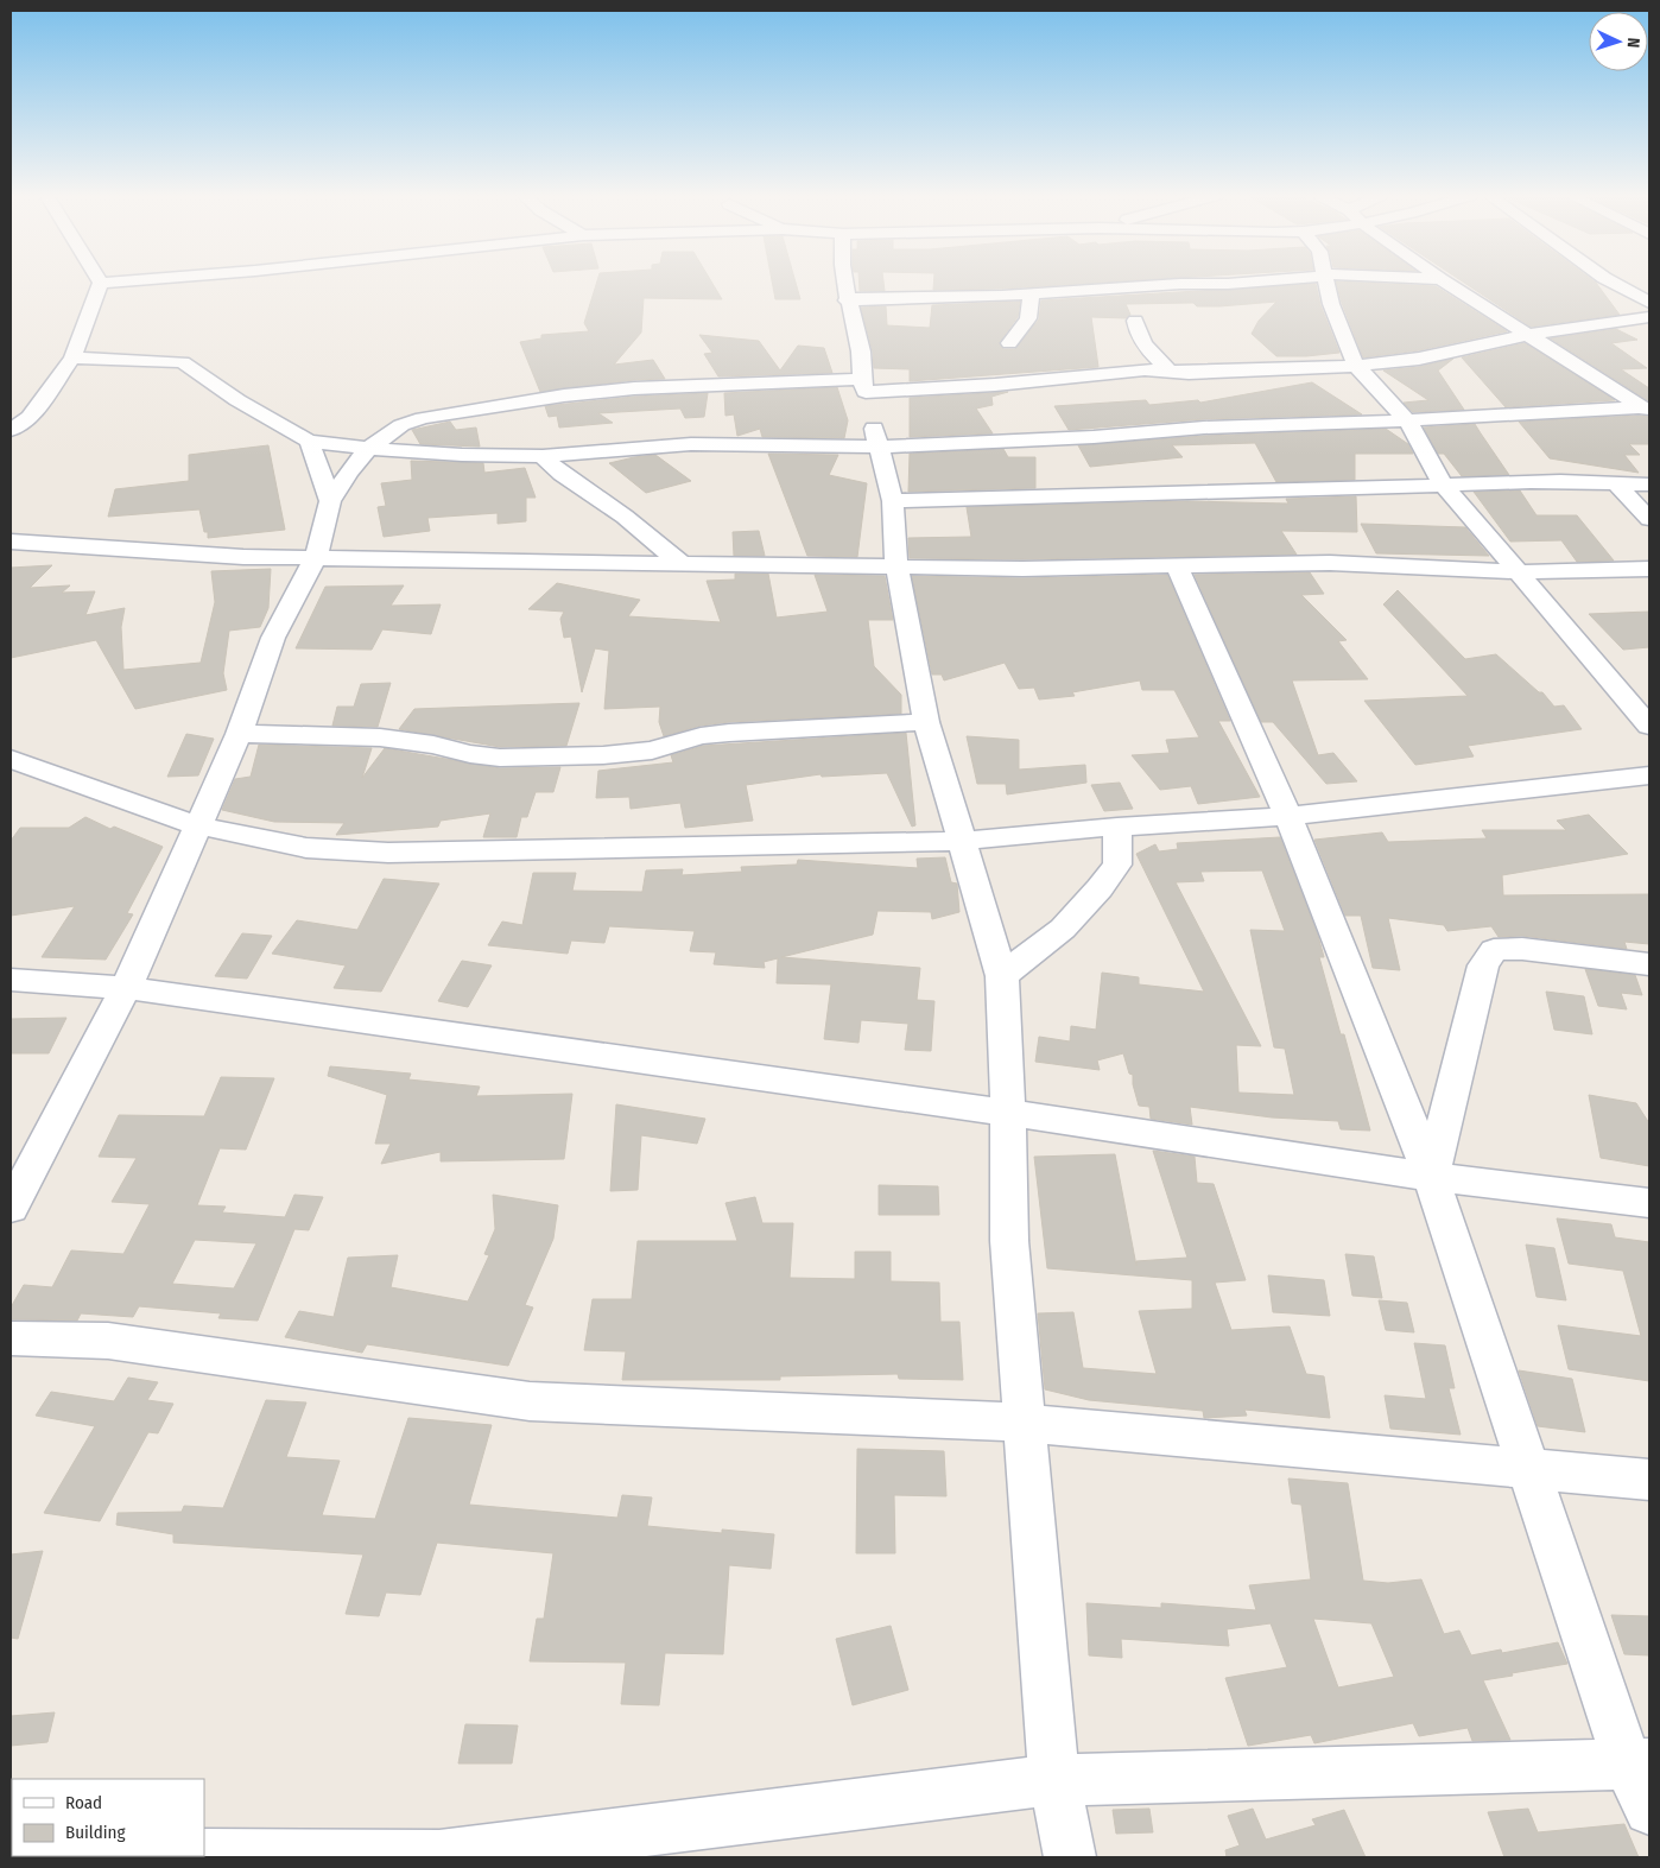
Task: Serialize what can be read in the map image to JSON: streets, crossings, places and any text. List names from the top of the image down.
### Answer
{
  "legend": ["Road", "Building"],
  "north": "right"
}
